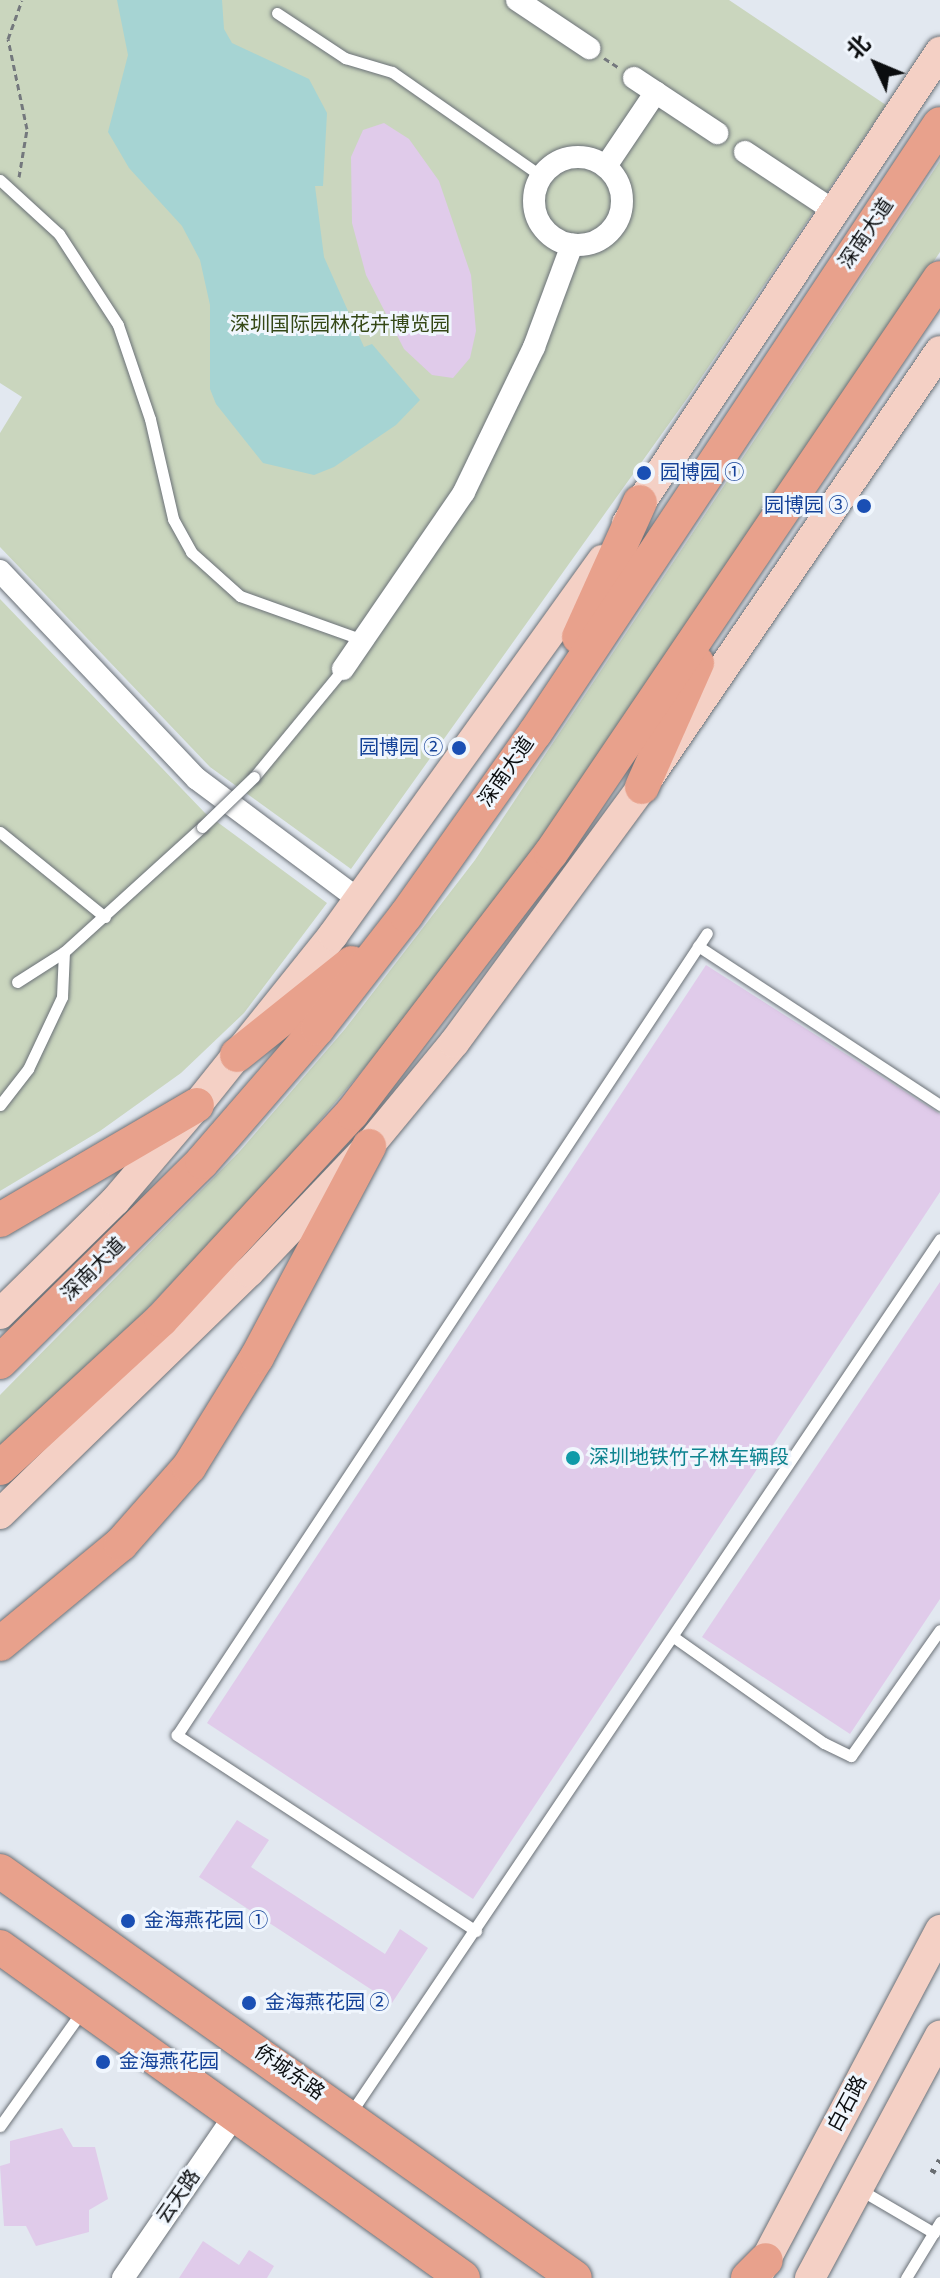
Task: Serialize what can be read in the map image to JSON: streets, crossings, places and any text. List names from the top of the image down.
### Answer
{
  "streets": {
    "main road": ["深南大道", "侨城东路", "白石路"],
    "street": ["云天路"]
  },
  "parks": ["深圳国际园林花卉博览园"],
  "places": [
    "园博园 ①",
    "园博园 ③",
    "园博园 ②",
    "深圳地铁竹子林车辆段",
    "金海燕花园 ①",
    "金海燕花园 ②",
    "金海燕花园"
  ],
  "north": "top left"
}
